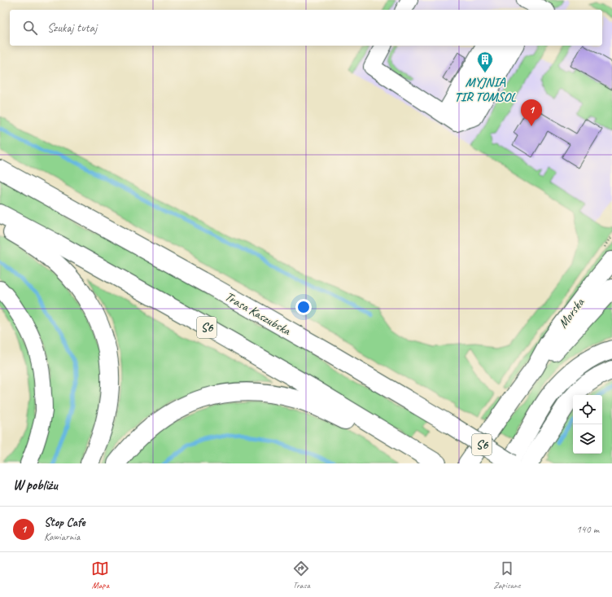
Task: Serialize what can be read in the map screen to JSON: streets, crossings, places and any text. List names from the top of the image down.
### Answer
{
  "streets": {
    "main road": ["Trasa Kaszubska", "Morska", "S6"]
  },
  "places": {
    "building": ["MYJNIA TIR TOMSOL"]
  },
  "page": {
    "search": "Szukaj tutaj",
    "pins": "1",
    "heading": "W pobliżu",
    "list": [
      {
        "mark": "1",
        "name": "Stop Cafe",
        "note": "Kawiarnia",
        "value": "140 m"
      }
    ],
    "nav": ["Mapa", "Trasa", "Zapisane"]
  }
}
